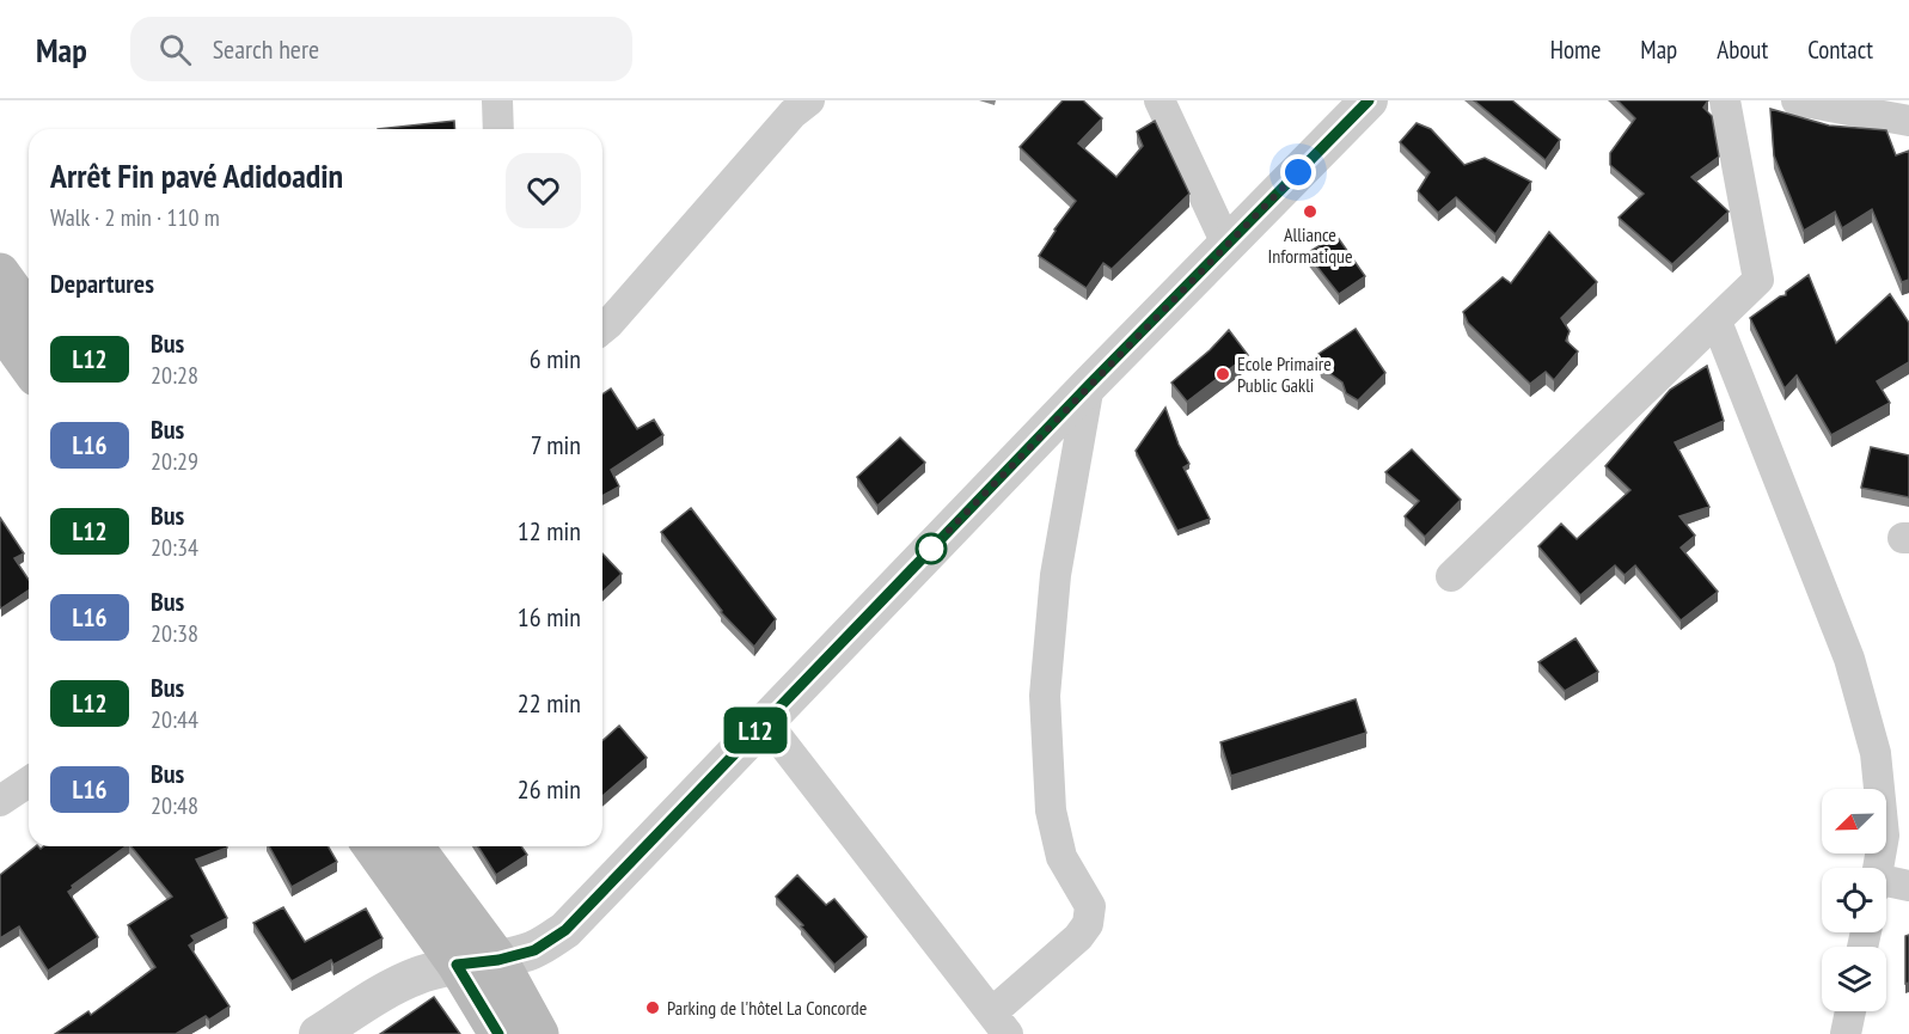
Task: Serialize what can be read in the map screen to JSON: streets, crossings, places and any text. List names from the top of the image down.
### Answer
{
  "places": ["Alliance Informatique", "Ecole Primaire Public Gakli", "Parking de l'hôtel La Concorde"],
  "lines": ["bus line L12"],
  "north": "bottom left",
  "page": {
    "header": "Map",
    "search": "Search here",
    "nav": [
      "Home",
      "Map",
      "About",
      "Contact"
    ],
    "on_map": "L12",
    "heading": [
      ["Arrêt Fin pavé Adidoadin", "Walk · 2 min · 110 m"],
      "Departures"
    ],
    "list": [
      {
        "mark": "L12",
        "name": "Bus",
        "note": "20:28",
        "value": "6 min"
      },
      {
        "mark": "L16",
        "name": "Bus",
        "note": "20:29",
        "value": "7 min"
      },
      {
        "mark": "L12",
        "name": "Bus",
        "note": "20:34",
        "value": "12 min"
      },
      {
        "mark": "L16",
        "name": "Bus",
        "note": "20:38",
        "value": "16 min"
      },
      {
        "mark": "L12",
        "name": "Bus",
        "note": "20:44",
        "value": "22 min"
      },
      {
        "mark": "L16",
        "name": "Bus",
        "note": "20:48",
        "value": "26 min"
      }
    ]
  }
}
